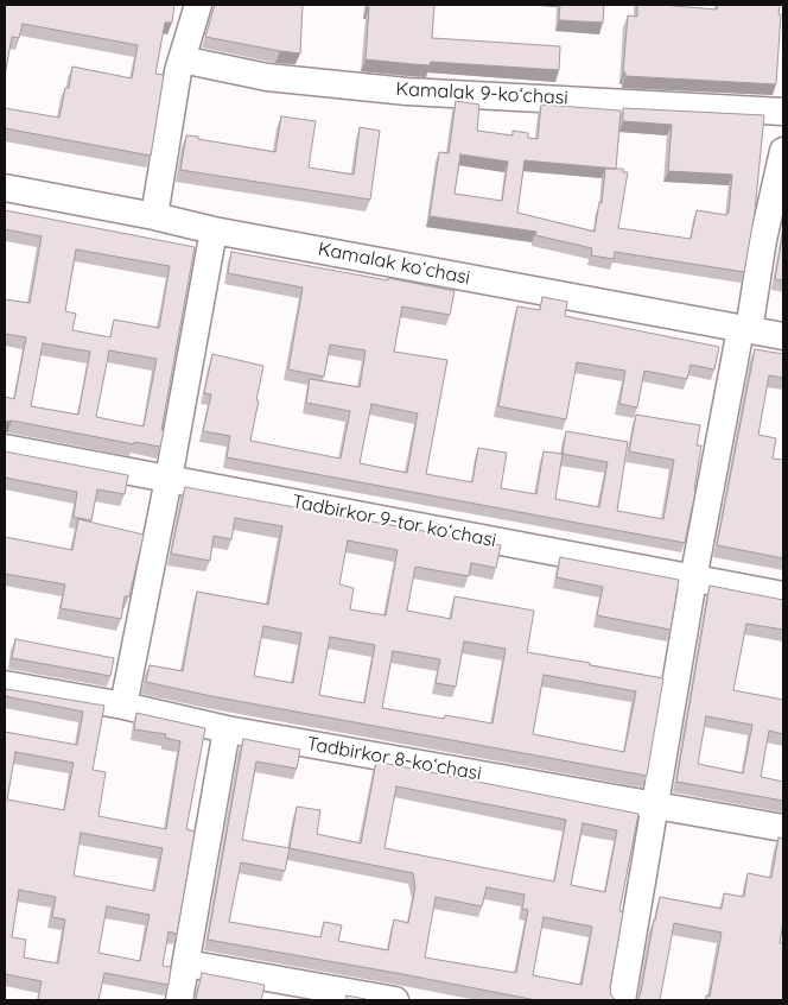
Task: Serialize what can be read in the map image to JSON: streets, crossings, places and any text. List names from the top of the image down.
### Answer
{
  "streets": {
    "street": [
      "Kamalak 9-koʻchasi",
      "Kamalak koʻchasi",
      "Tadbirkor 9-tor koʻchasi",
      "Tadbirkor 8-koʻchasi"
    ]
  }
}
